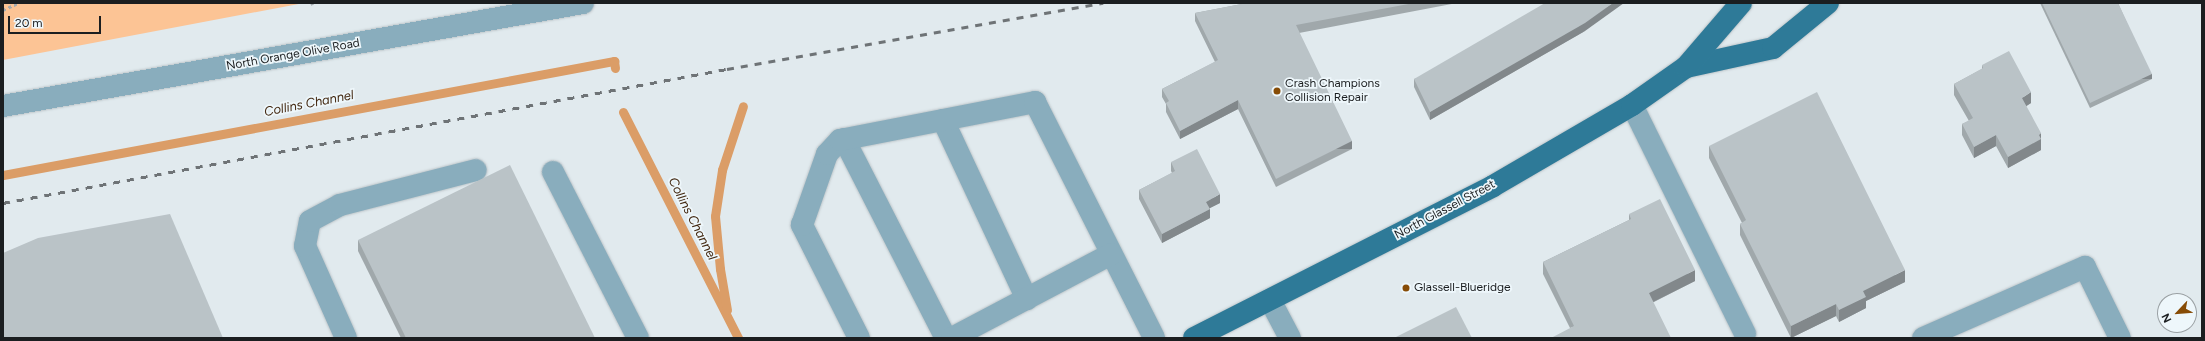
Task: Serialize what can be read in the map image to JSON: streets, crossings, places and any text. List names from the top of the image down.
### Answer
{
  "streets": {
    "main road": ["North Glassell Street"],
    "street": ["North Orange Olive Road"]
  },
  "water": ["Collins Channel"],
  "places": ["Crash Champions Collision Repair", "Glassell-Blueridge"],
  "scale_bar": "20 m",
  "north": "bottom left"
}
